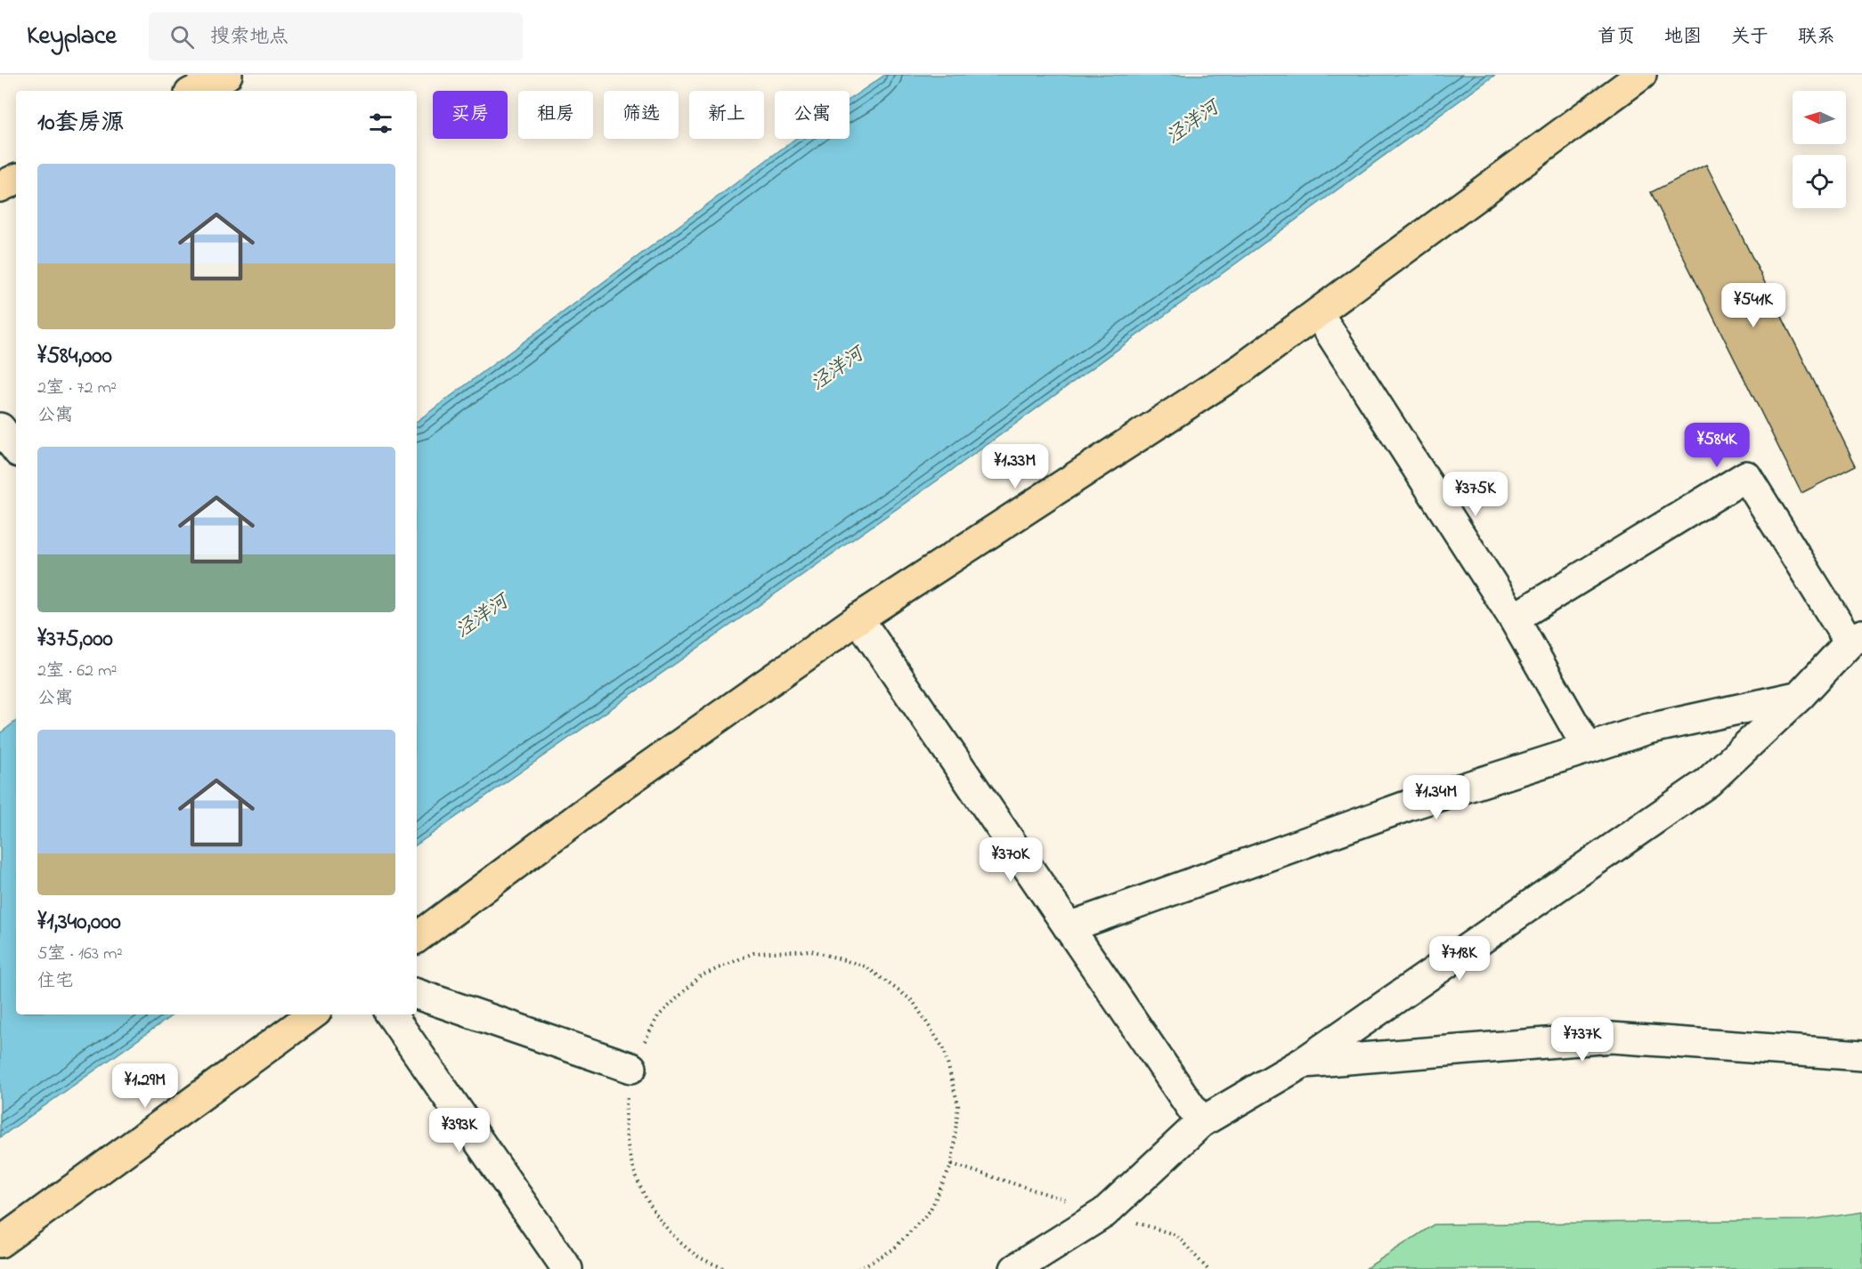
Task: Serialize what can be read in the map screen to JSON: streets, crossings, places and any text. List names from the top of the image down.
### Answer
{
  "water": ["泾洋河"],
  "north": "left",
  "page": {
    "header": "Keyplace",
    "search": "搜索地点",
    "nav": [
      "首页",
      "地图",
      "关于",
      "联系"
    ],
    "chip": [
      "买房",
      "租房",
      "筛选",
      "新上",
      "公寓"
    ],
    "heading": "10套房源",
    "list": [
      {
        "name": "¥584,000",
        "note": "2室 · 72 m² · 公寓"
      },
      {
        "name": "¥375,000",
        "note": "2室 · 62 m² · 公寓"
      },
      {
        "name": "¥1,340,000",
        "note": "5室 · 163 m² · 住宅"
      }
    ],
    "price": [
      "¥541K",
      "¥584K",
      "¥1.33M",
      "¥375K",
      "¥1.34M",
      "¥370K",
      "¥718K",
      "¥737K",
      "¥1.29M",
      "¥393K"
    ]
  }
}
